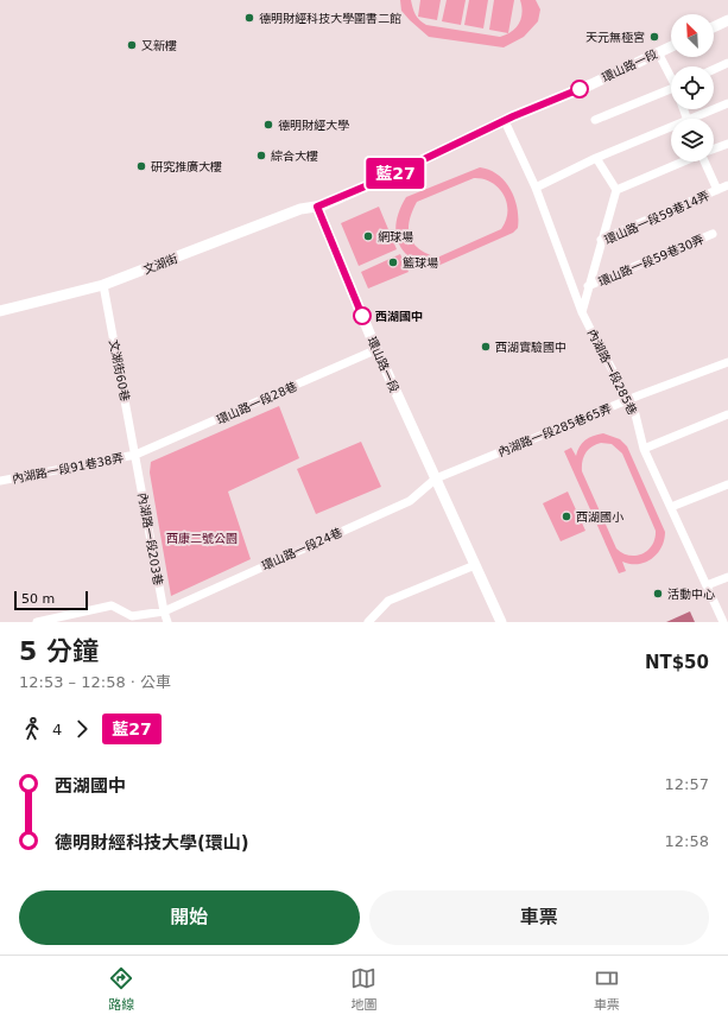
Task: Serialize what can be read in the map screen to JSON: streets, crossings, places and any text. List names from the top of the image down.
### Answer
{
  "streets": {
    "street": [
      "環山路一段",
      "環山路一段59巷14弄",
      "環山路一段59巷30弄",
      "文湖街",
      "文湖街60巷",
      "內湖路一段285巷",
      "環山路一段28巷",
      "內湖路一段285巷65弄",
      "內湖路一段91巷38弄",
      "內湖路一段203巷",
      "環山路一段24巷"
    ]
  },
  "crossings": [
    ["環山路一段", "文湖街"],
    ["環山路一段", "內湖路一段285巷"],
    ["環山路一段", "環山路一段28巷"],
    ["環山路一段", "內湖路一段285巷65弄"],
    ["環山路一段", "環山路一段24巷"],
    ["環山路一段59巷14弄", "環山路一段59巷30弄"],
    ["環山路一段59巷14弄", "內湖路一段285巷"],
    ["文湖街", "文湖街60巷"],
    ["文湖街60巷", "環山路一段28巷"],
    ["文湖街60巷", "內湖路一段91巷38弄"],
    ["文湖街60巷", "內湖路一段203巷"],
    ["內湖路一段285巷", "內湖路一段285巷65弄"],
    ["環山路一段28巷", "內湖路一段91巷38弄"],
    ["環山路一段28巷", "內湖路一段203巷"],
    ["內湖路一段285巷65弄", "環山路一段24巷"],
    ["內湖路一段91巷38弄", "內湖路一段203巷"],
    ["內湖路一段203巷", "環山路一段24巷"]
  ],
  "parks": ["西康二號公園"],
  "places": [
    "德明財經科技大學圖書二館",
    "天元無極宮",
    "又新樓",
    "德明財經大學",
    "綜合大樓",
    "研究推廣大樓",
    "網球場",
    "籃球場",
    "西湖國中",
    "西湖實驗國中",
    "西湖國小",
    "活動中心"
  ],
  "lines": ["bus line 藍27"],
  "scale_bar": "50 m",
  "north": "top left",
  "page": {
    "on_map": "藍27",
    "scale": "50 m",
    "heading": ["5 分鐘", "12:53 – 12:58 · 公車", "NT$50"],
    "legs": ["4", "藍27"],
    "list": [
      {
        "name": "西湖國中",
        "value": "12:57"
      },
      {
        "name": "德明財經科技大學(環山)",
        "value": "12:58"
      }
    ],
    "buttons": ["開始", "車票"],
    "tabs": ["路線", "地圖", "車票"]
  }
}
